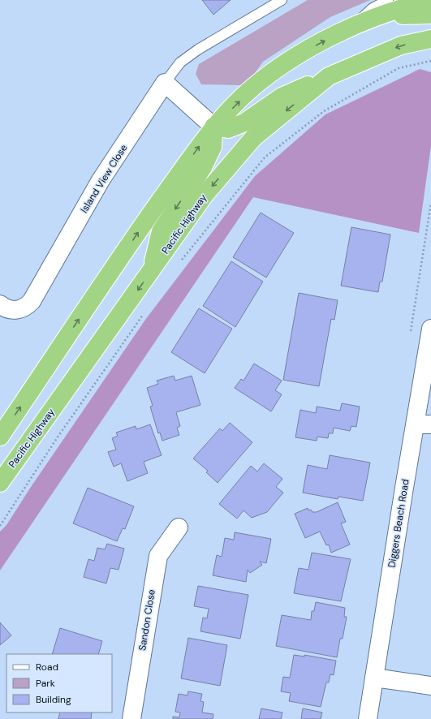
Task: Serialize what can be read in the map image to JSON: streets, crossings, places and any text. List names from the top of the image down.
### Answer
{
  "streets": {
    "highway": ["Pacific Highway"],
    "street": ["Island View Close", "Diggers Beach Road", "Sandon Close"]
  },
  "legend": ["Road", "Park", "Building"]
}
